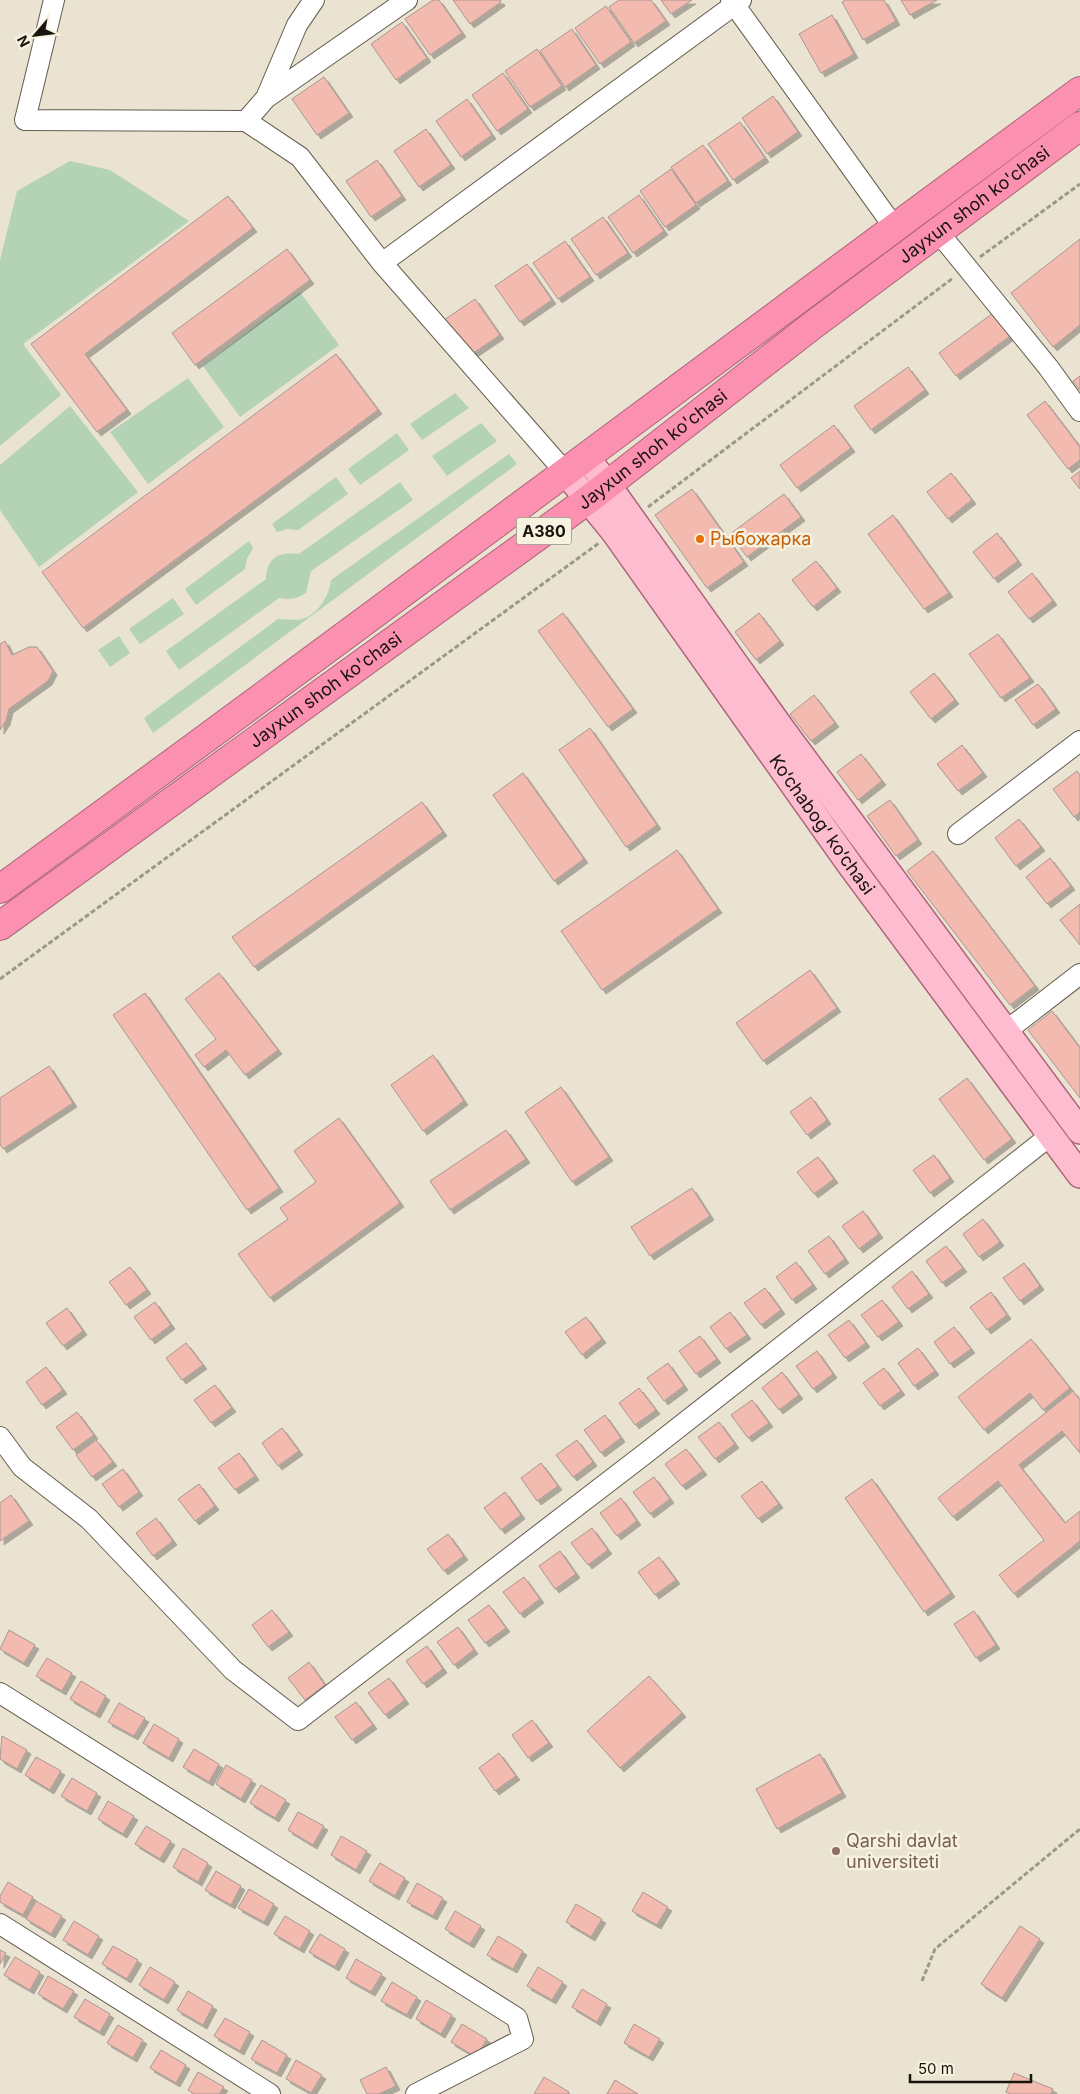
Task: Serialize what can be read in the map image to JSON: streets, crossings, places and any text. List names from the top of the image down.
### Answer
{
  "streets": {
    "highway": ["Jayxun shoh ko'chasi", "A380"],
    "main road": ["Ko‘chabog‘ ko‘chasi"]
  },
  "crossings": [
    ["Jayxun shoh ko'chasi", "Ko‘chabog‘ ko‘chasi"]
  ],
  "places": ["Рыбожарка", "Qarshi davlat universiteti"],
  "scale_bar": "50 m",
  "north": "bottom left"
}
